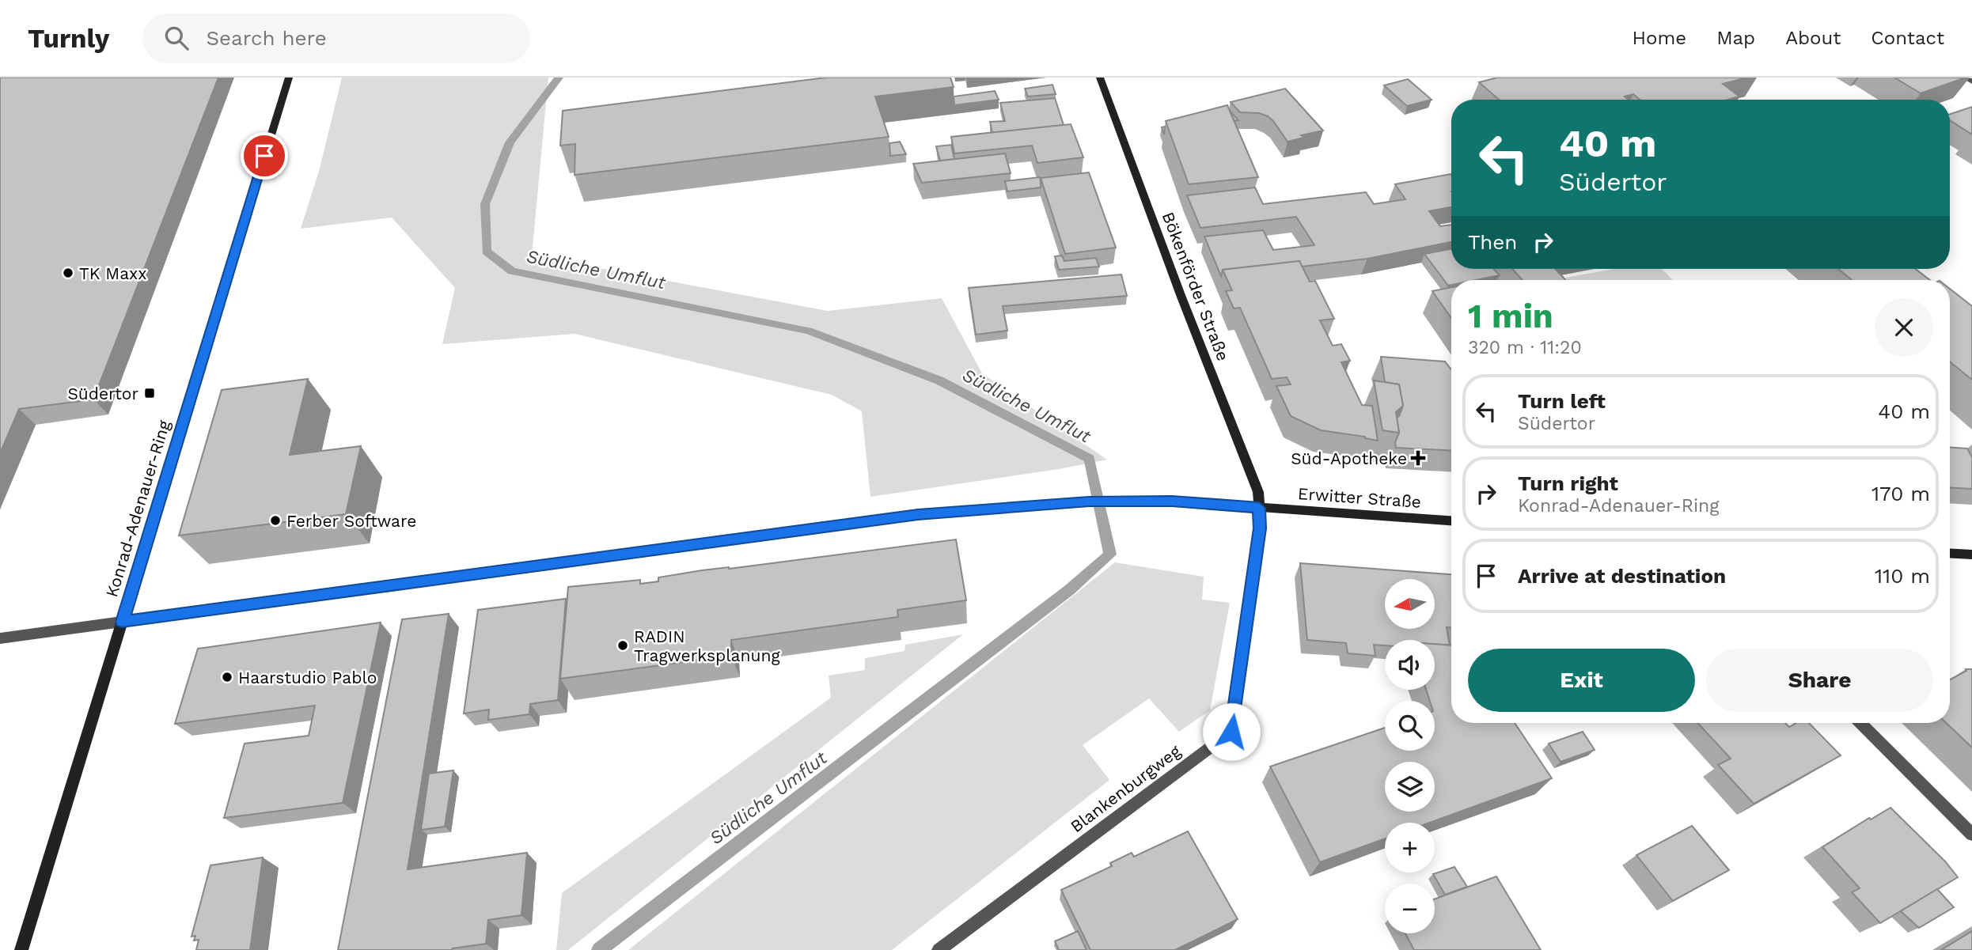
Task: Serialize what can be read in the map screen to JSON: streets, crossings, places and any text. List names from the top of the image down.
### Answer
{
  "streets": {
    "street": [
      "Bökenförder Straße",
      "Erwitter Straße",
      "Konrad-Adenauer-Ring",
      "Blankenburgweg"
    ]
  },
  "crossings": [
    ["Bökenförder Straße", "Erwitter Straße"],
    ["Bökenförder Straße", "Blankenburgweg"],
    ["Erwitter Straße", "Blankenburgweg"]
  ],
  "water": ["Südliche Umflut"],
  "places": {
    "other": [
      "TK Maxx",
      "Ferber Software",
      "RADIN Tragwerksplanung",
      "Haarstudio Pablo"
    ],
    "transit": ["Südertor"],
    "health": ["Süd-Apotheke"]
  },
  "north": "left",
  "page": {
    "header": "Turnly",
    "search": "Search here",
    "nav": [
      "Home",
      "Map",
      "About",
      "Contact"
    ],
    "turn": ["40 m", "Südertor"],
    "then": "Then",
    "heading": ["1 min", "320 m · 11:20"],
    "list": [
      {
        "name": "Turn left",
        "note": "Südertor",
        "value": "40 m"
      },
      {
        "name": "Turn right",
        "note": "Konrad-Adenauer-Ring",
        "value": "170 m"
      },
      {
        "name": "Arrive at destination",
        "value": "110 m"
      }
    ],
    "map_buttons": ["+", "−"],
    "buttons": ["Exit", "Share"]
  }
}
